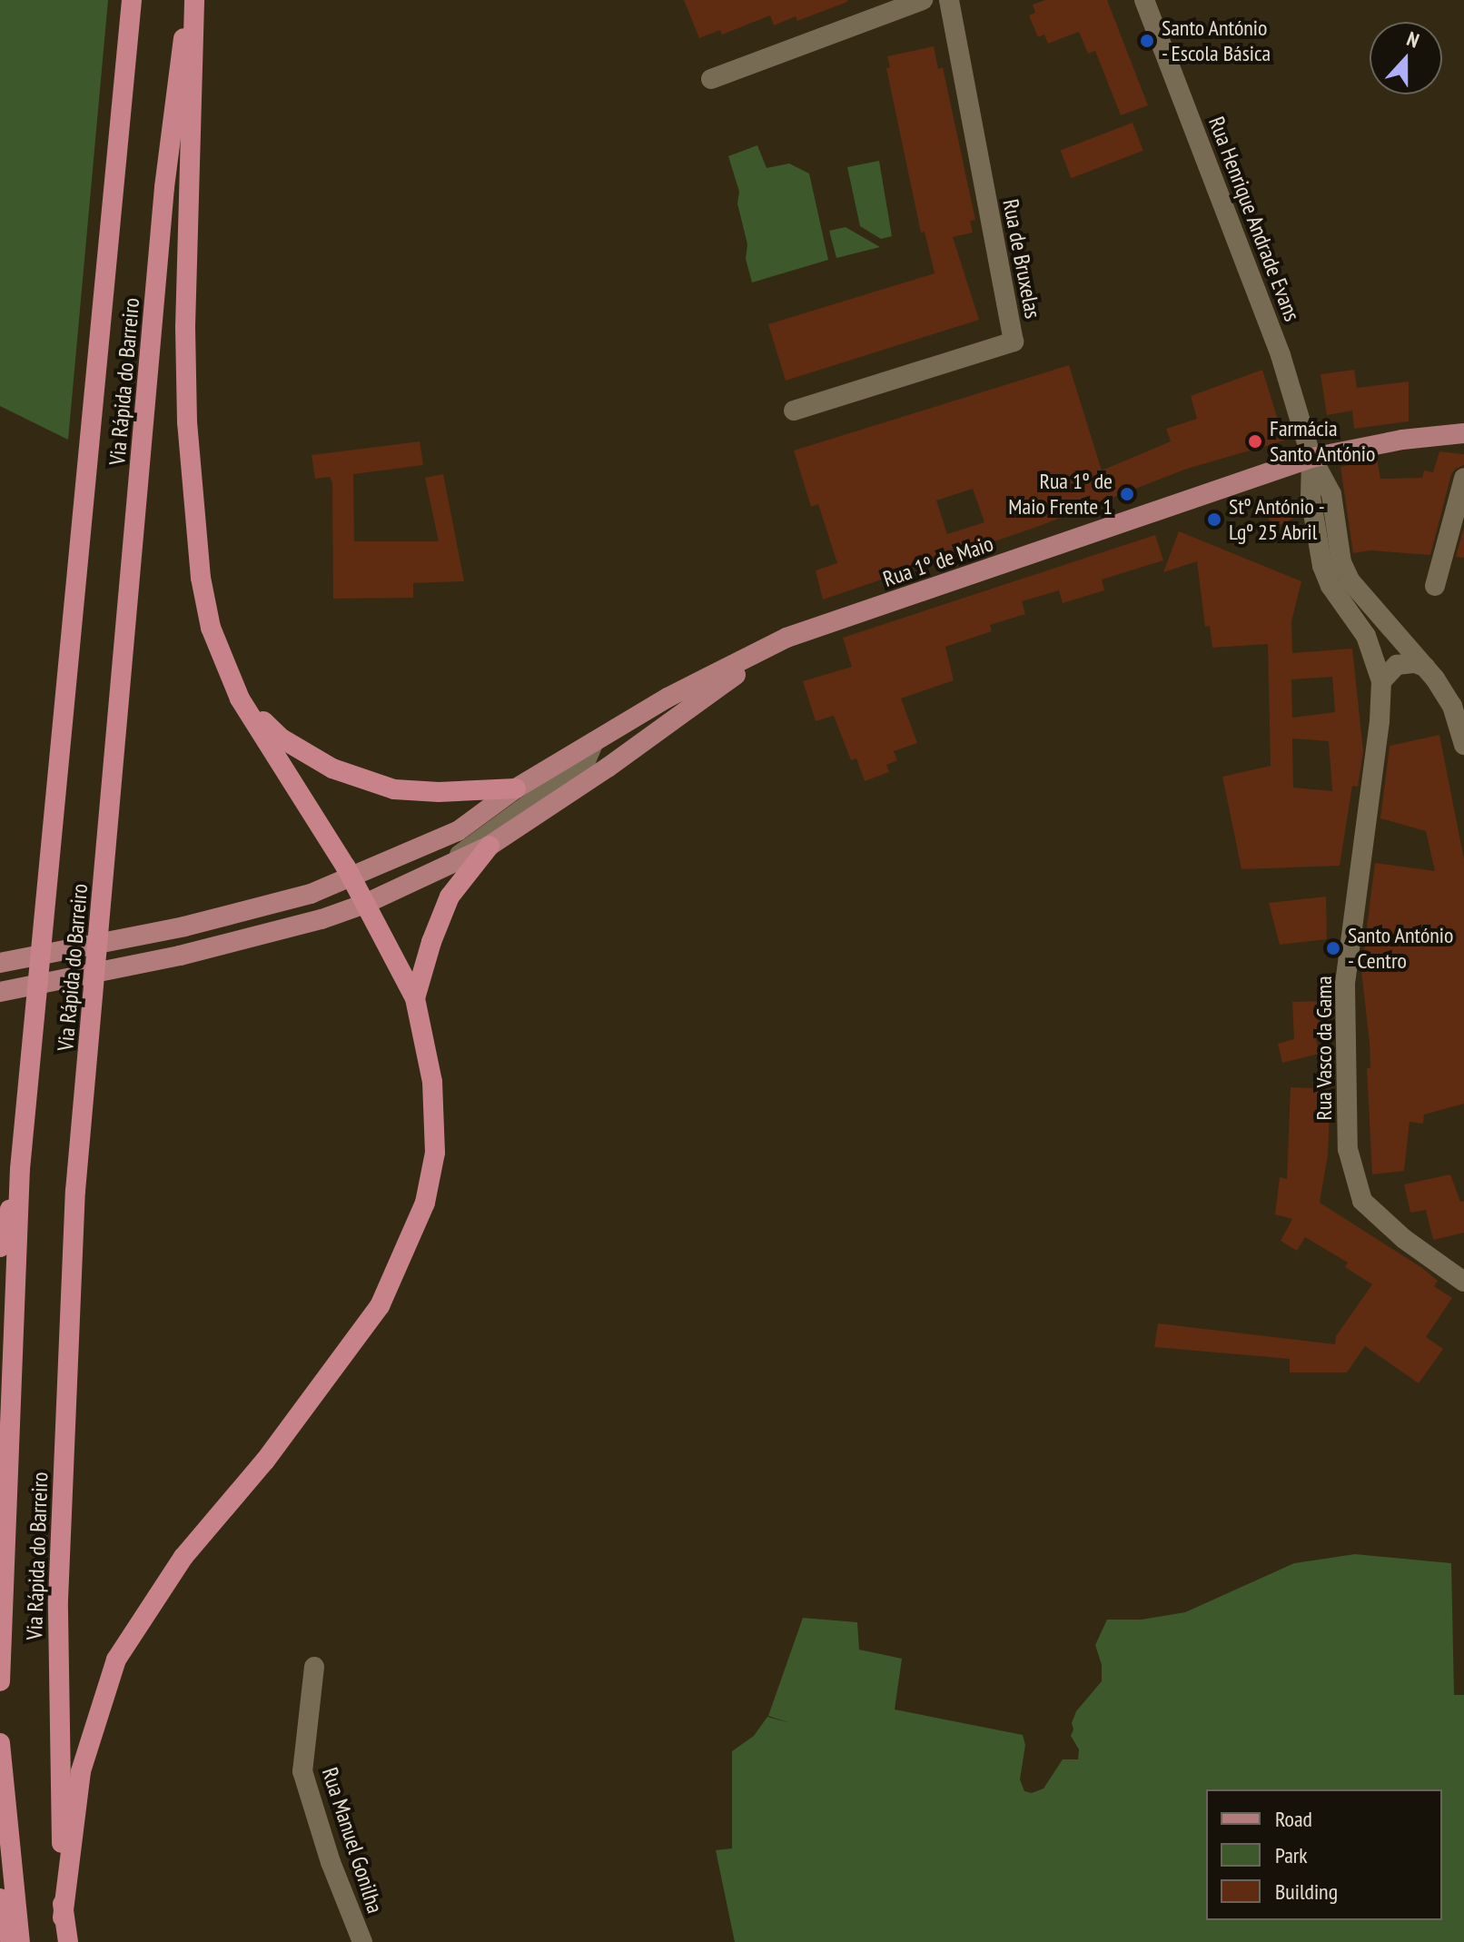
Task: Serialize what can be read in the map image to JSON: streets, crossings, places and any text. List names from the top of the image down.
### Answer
{
  "streets": {
    "highway": ["Via Rápida do Barreiro"],
    "main road": ["Rua 1º de Maio"],
    "street": [
      "Rua Henrique Andrade Evans",
      "Rua de Bruxelas",
      "Rua Vasco da Gama",
      "Rua Manuel Gonilha"
    ]
  },
  "crossings": [
    ["Rua Henrique Andrade Evans", "Rua 1º de Maio"]
  ],
  "places": [
    "Santo António - Escola Básica",
    "Farmácia Santo António",
    "Rua 1º de Maio Frente 1",
    "Stº António - Lgº 25 Abril",
    "Santo António - Centro"
  ],
  "legend": ["Road", "Park", "Building"],
  "north": "top"
}
